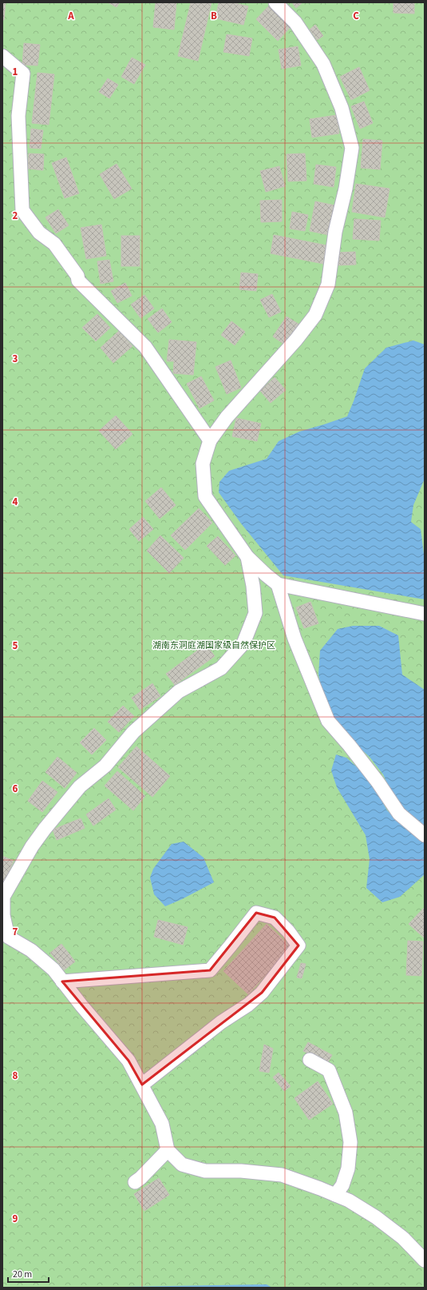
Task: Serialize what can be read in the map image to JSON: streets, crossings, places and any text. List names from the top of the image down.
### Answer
{
  "parks": ["湖南东洞庭湖国家级自然保护区"],
  "scale_bar": "20 m",
  "grid": {
    "columns": ["A", "B", "C"],
    "rows": [
      "1",
      "2",
      "3",
      "4",
      "5",
      "6",
      "7",
      "8",
      "9"
    ]
  }
}
